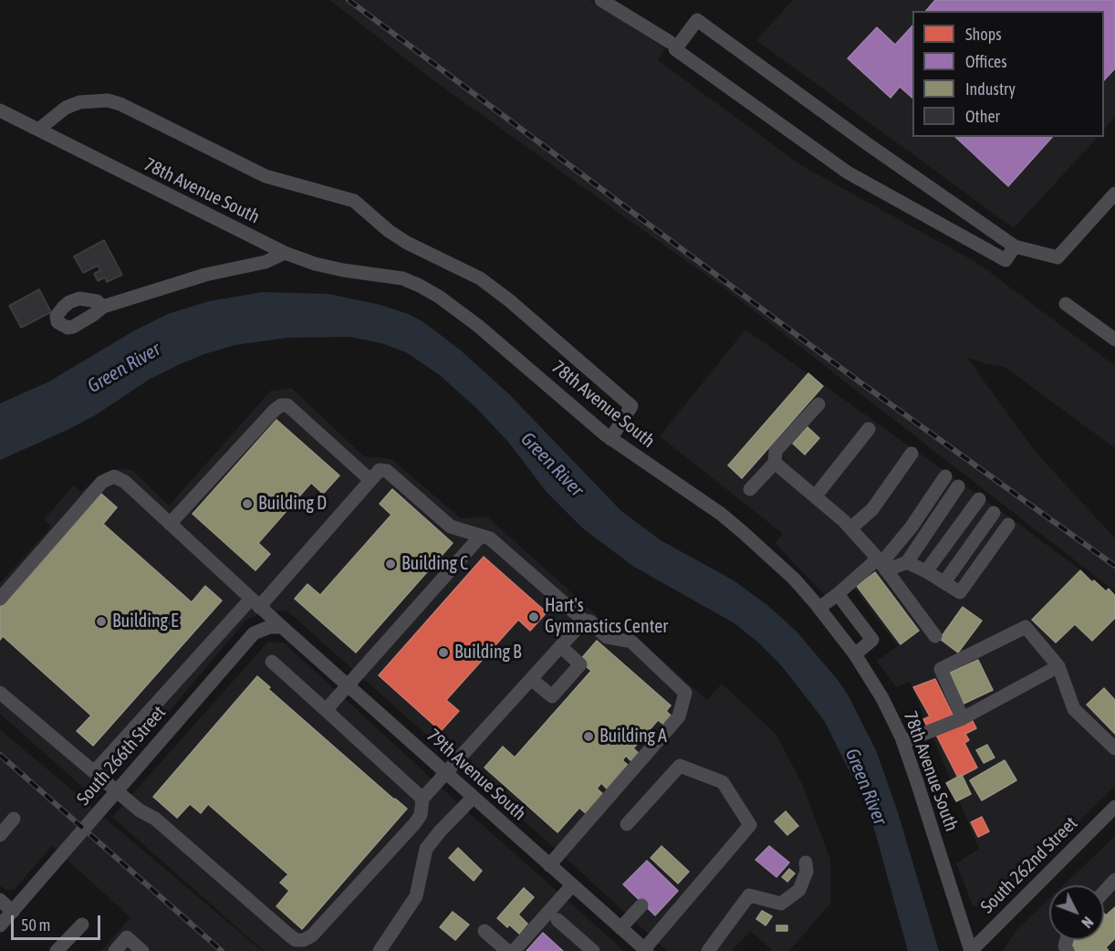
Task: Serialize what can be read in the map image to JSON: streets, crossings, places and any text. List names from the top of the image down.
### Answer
{
  "streets": {
    "street": [
      "78th Avenue South",
      "South 266th Street",
      "79th Avenue South",
      "South 262nd Street"
    ]
  },
  "crossings": [
    ["78th Avenue South", "South 262nd Street"],
    ["South 266th Street", "79th Avenue South"]
  ],
  "water": ["Green River"],
  "places": [
    "Building D",
    "Building C",
    "Hart's Gymnastics Center",
    "Building E",
    "Building B",
    "Building A"
  ],
  "legend": [
    "Shops",
    "Offices",
    "Industry",
    "Other"
  ],
  "scale_bar": "50 m",
  "north": "bottom right"
}
